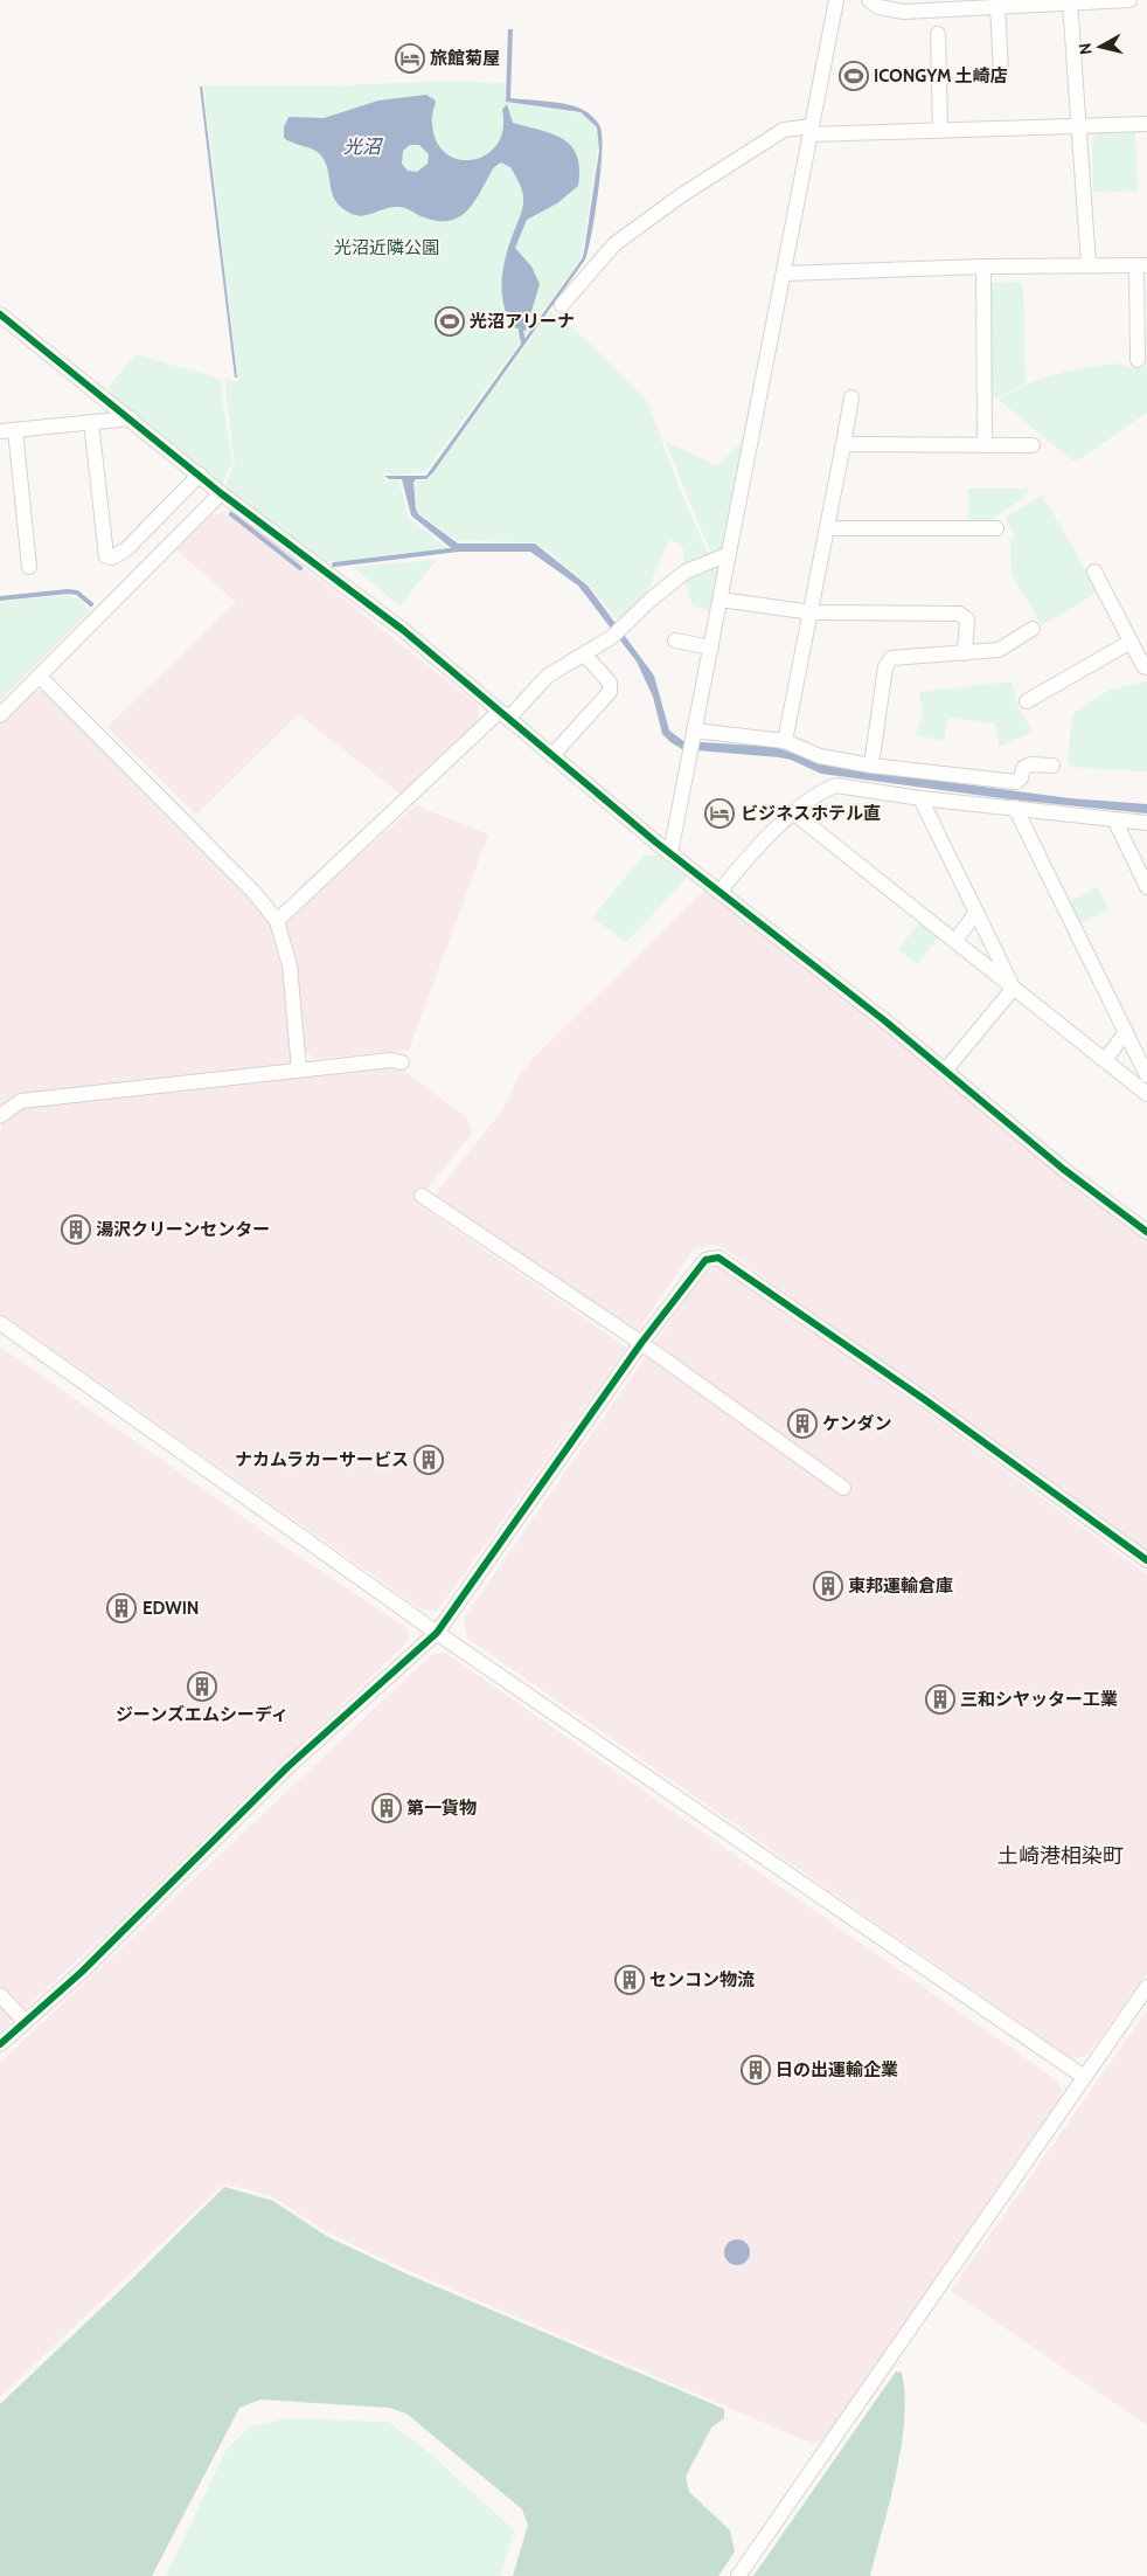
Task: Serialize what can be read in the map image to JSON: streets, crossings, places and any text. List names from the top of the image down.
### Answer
{
  "districts": ["土崎港相染町"],
  "water": ["光沼"],
  "parks": ["光沼近隣公園"],
  "places": {
    "hotel": ["旅館菊屋", "ビジネスホテル直"],
    "sports": ["ICONGYM 土崎店", "光沼アリーナ"],
    "building": [
      "湯沢クリーンセンター",
      "ケンダン",
      "ナカムラカーサービス",
      "東邦運輸倉庫",
      "EDWIN",
      "ジーンズエムシーディ",
      "三和シヤッター工業",
      "第一貨物",
      "センコン物流",
      "日の出運輸企業"
    ]
  },
  "north": "left"
}
